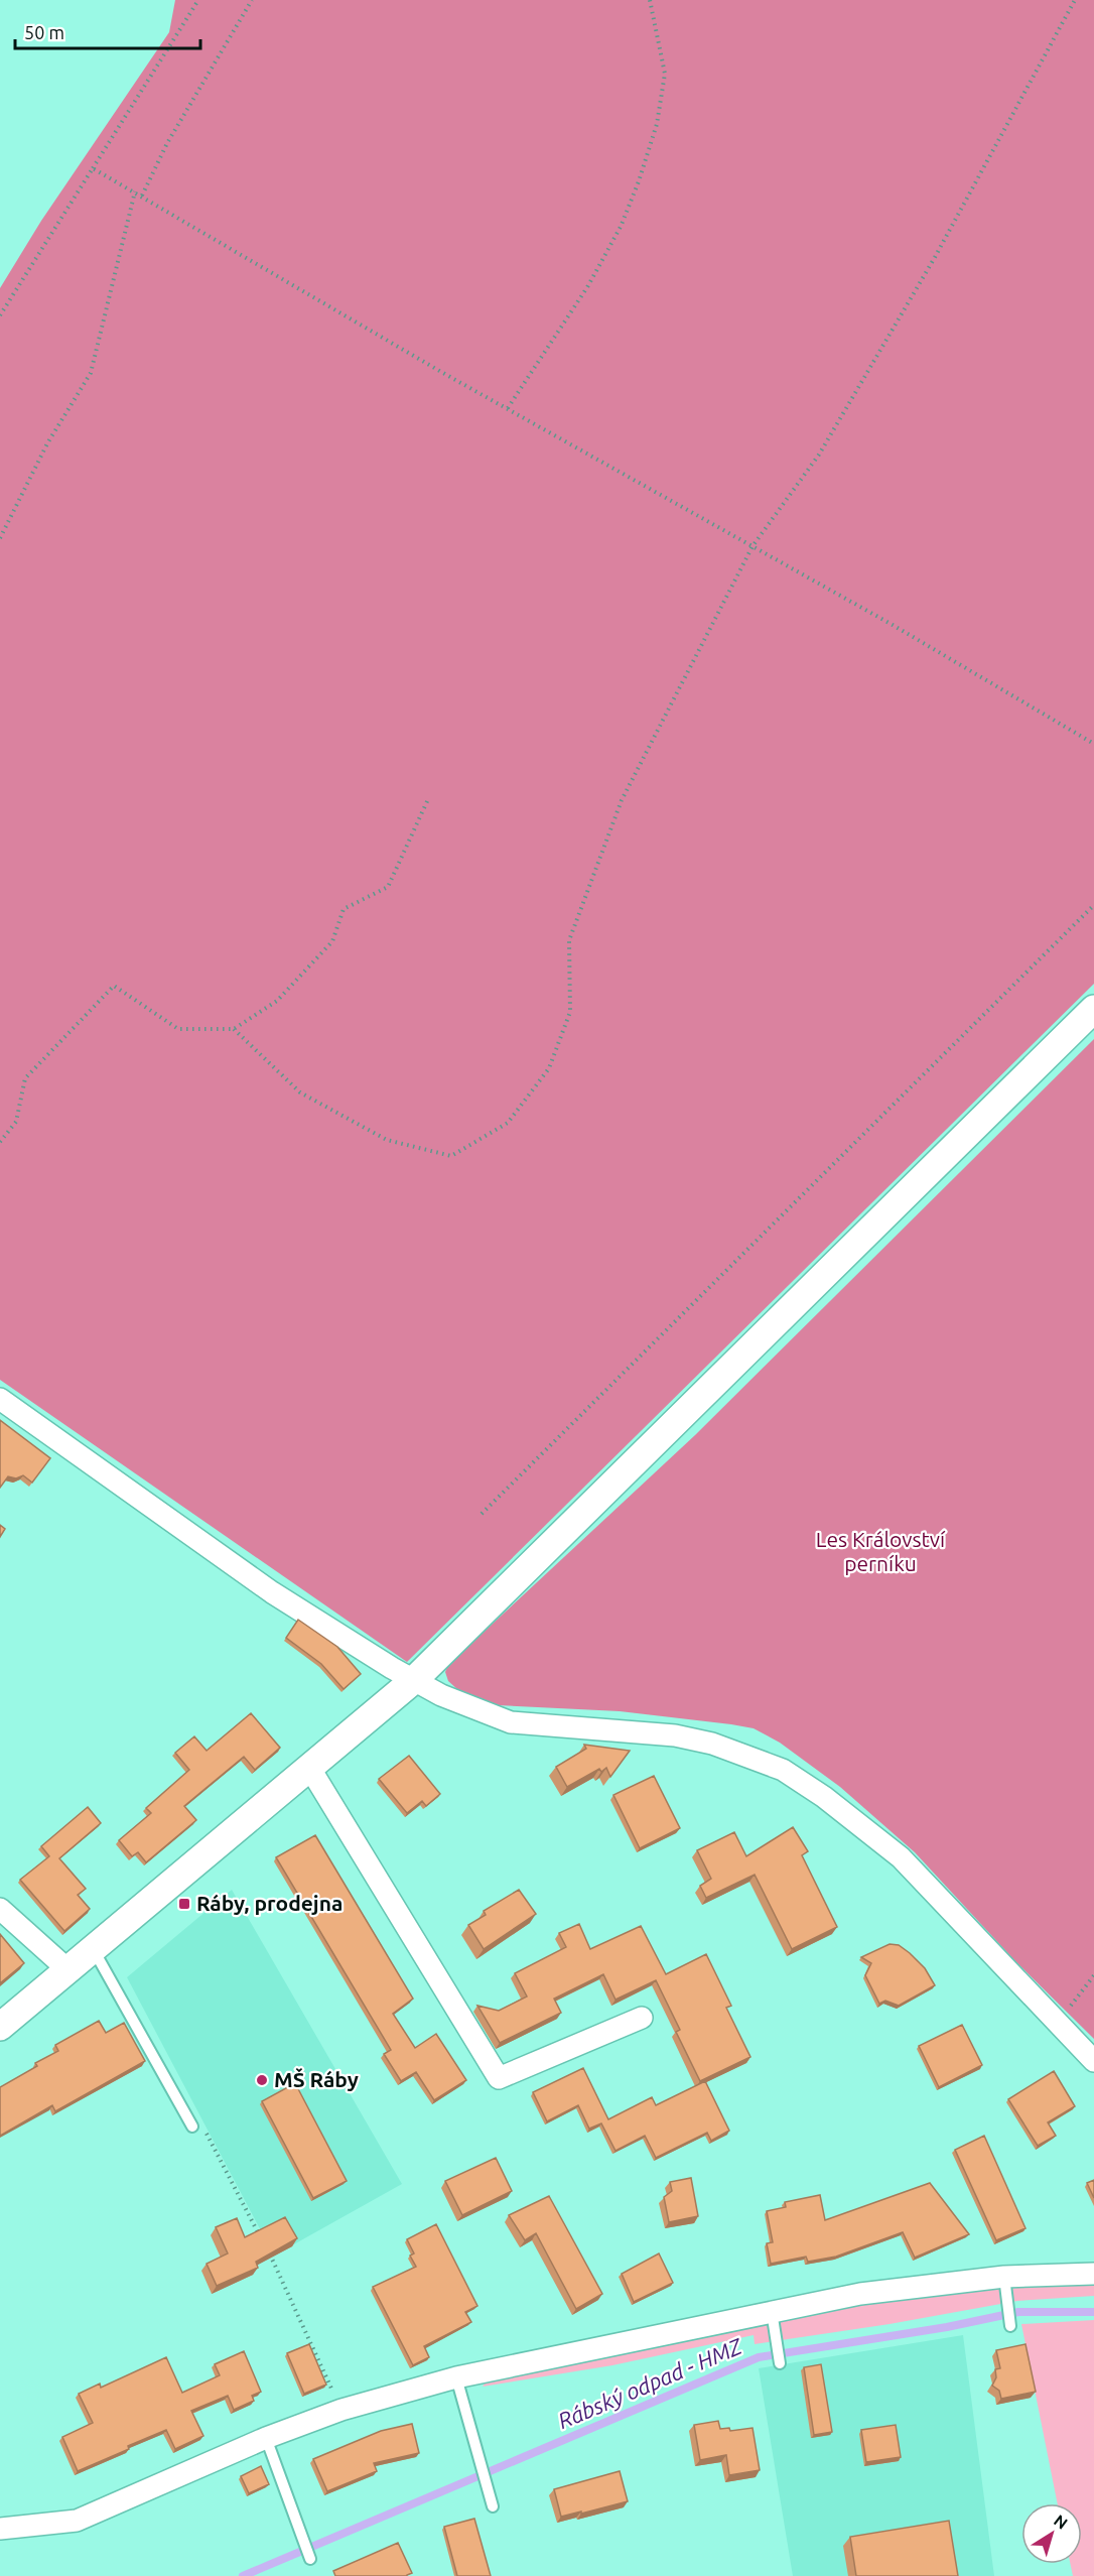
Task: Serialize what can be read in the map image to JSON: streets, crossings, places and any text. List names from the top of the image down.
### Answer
{
  "water": ["Rábský odpad - HMZ"],
  "parks": ["Les Království perníku"],
  "places": {
    "transit": ["Ráby, prodejna"],
    "other": ["MŠ Ráby"]
  },
  "scale_bar": "50 m",
  "north": "top right"
}
